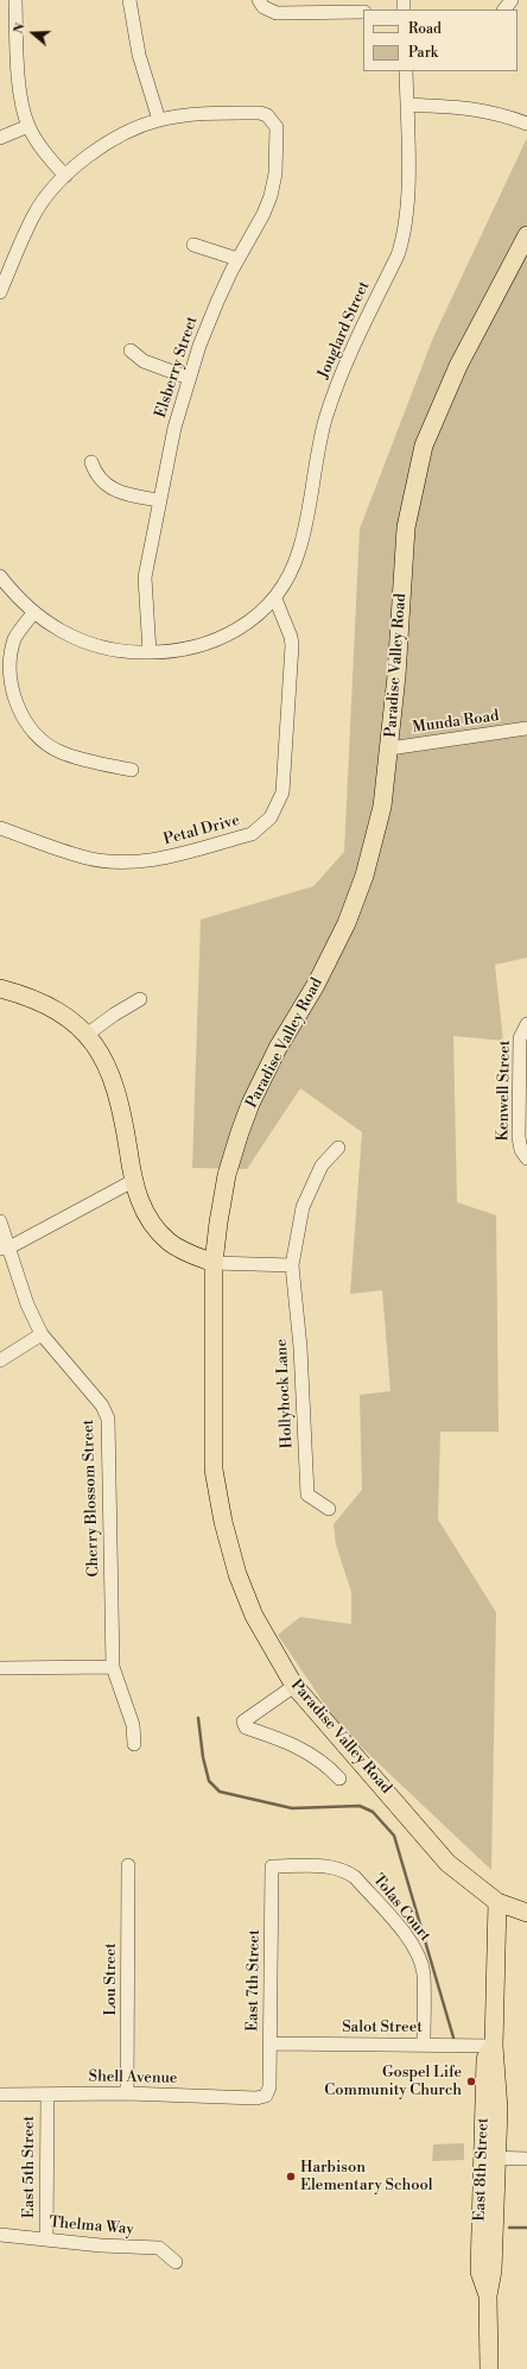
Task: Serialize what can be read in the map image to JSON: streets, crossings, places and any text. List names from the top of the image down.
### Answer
{
  "streets": {
    "main road": ["Paradise Valley Road", "East 8th Street"],
    "street": [
      "Jouglard Street",
      "Elsberry Street",
      "Munda Road",
      "Petal Drive",
      "Kenwell Street",
      "Hollyhock Lane",
      "Cherry Blossom Street",
      "Tolas Court",
      "Lou Street",
      "East 7th Street",
      "Salot Street",
      "Shell Avenue",
      "East 5th Street",
      "Thelma Way"
    ]
  },
  "crossings": [
    ["Jouglard Street", "Elsberry Street"],
    ["Jouglard Street", "Petal Drive"],
    ["Paradise Valley Road", "Munda Road"],
    ["Paradise Valley Road", "East 8th Street"],
    ["Tolas Court", "East 7th Street"],
    ["Tolas Court", "Salot Street"],
    ["Lou Street", "Shell Avenue"],
    ["East 7th Street", "Salot Street"],
    ["East 7th Street", "Shell Avenue"],
    ["Salot Street", "East 8th Street"],
    ["Shell Avenue", "East 5th Street"],
    ["East 5th Street", "Thelma Way"]
  ],
  "places": ["Gospel Life Community Church", "Harbison Elementary School"],
  "legend": ["Road", "Park"],
  "north": "left"
}
